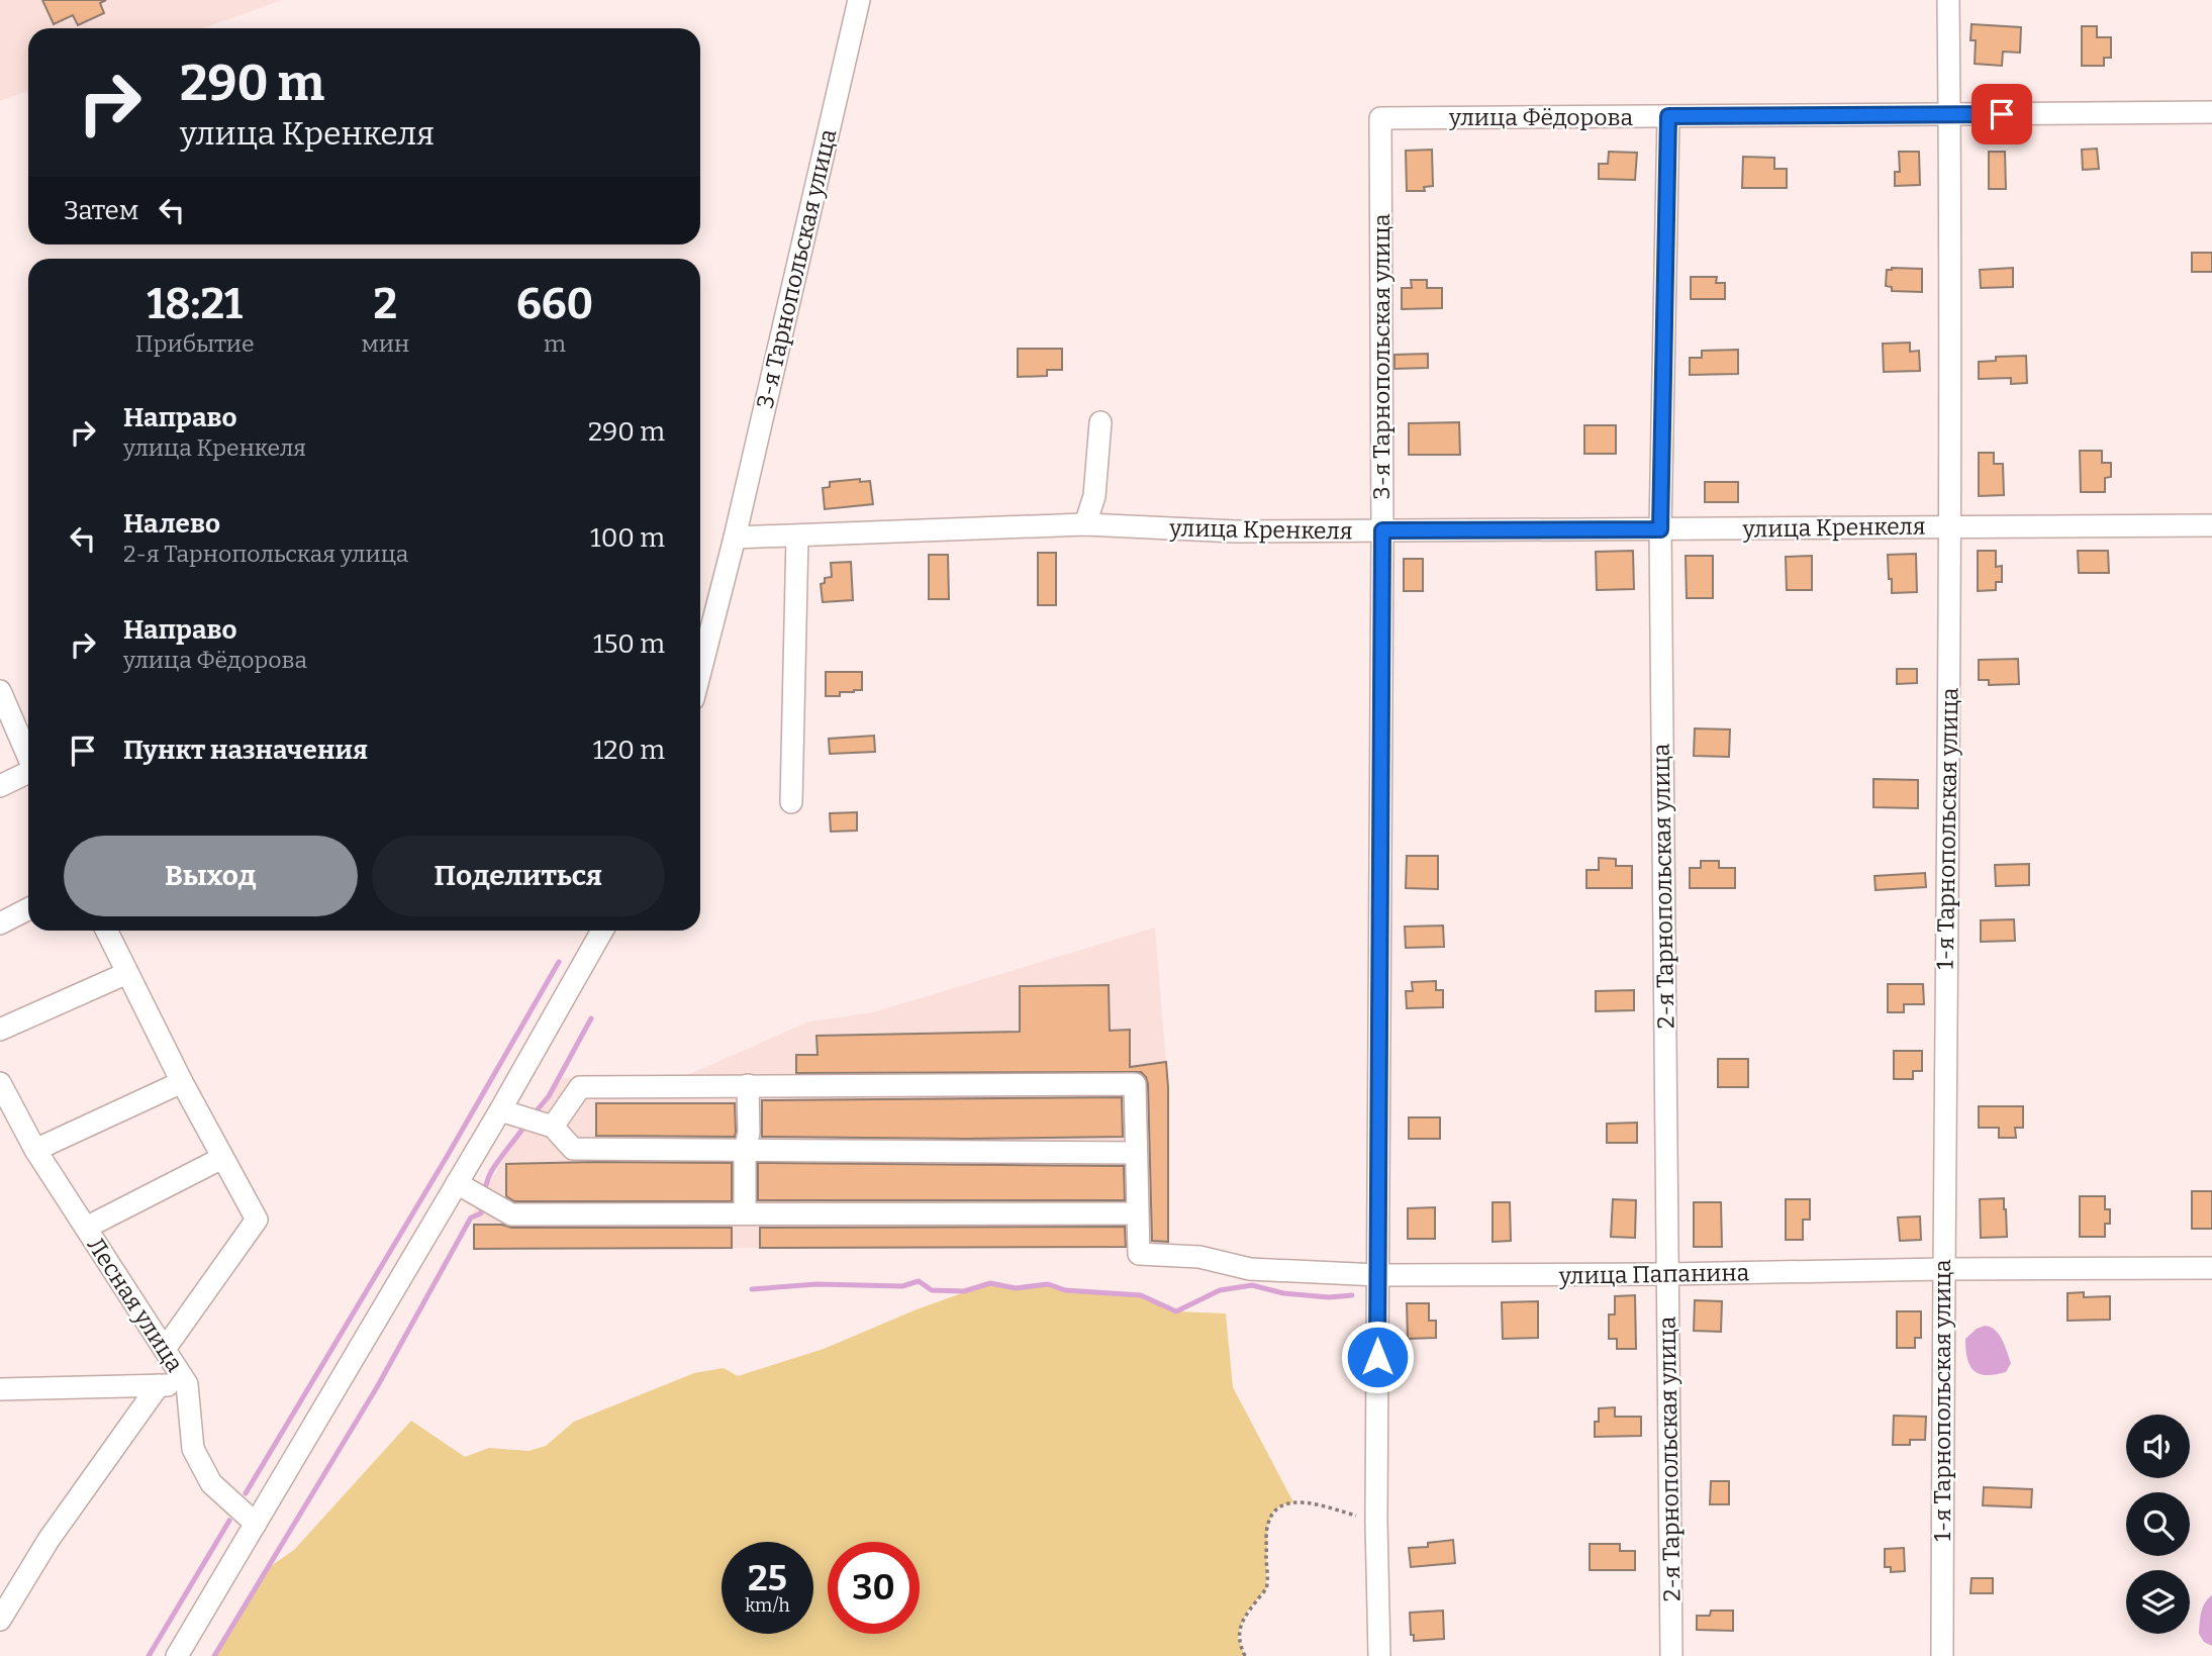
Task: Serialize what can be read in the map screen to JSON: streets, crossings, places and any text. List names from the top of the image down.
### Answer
{
  "streets": {
    "street": [
      "улица Фёдорова",
      "3-я Тарнопольская улица",
      "улица Кренкеля",
      "1-я Тарнопольская улица",
      "2-я Тарнопольская улица",
      "улица Папанина",
      "Лесная улица"
    ]
  },
  "crossings": [
    ["улица Фёдорова", "3-я Тарнопольская улица"],
    ["улица Фёдорова", "1-я Тарнопольская улица"],
    ["улица Фёдорова", "2-я Тарнопольская улица"],
    ["3-я Тарнопольская улица", "улица Кренкеля"],
    ["3-я Тарнопольская улица", "улица Папанина"],
    ["улица Кренкеля", "1-я Тарнопольская улица"],
    ["улица Кренкеля", "2-я Тарнопольская улица"],
    ["1-я Тарнопольская улица", "улица Папанина"],
    ["2-я Тарнопольская улица", "улица Папанина"]
  ],
  "page": {
    "turn": ["290 m", "улица Кренкеля"],
    "then": "Затем",
    "eta": [
      "18:21",
      "Прибытие",
      "2",
      "мин",
      "660",
      "m"
    ],
    "list": [
      {
        "name": "Направо",
        "note": "улица Кренкеля",
        "value": "290 m"
      },
      {
        "name": "Налево",
        "note": "2-я Тарнопольская улица",
        "value": "100 m"
      },
      {
        "name": "Направо",
        "note": "улица Фёдорова",
        "value": "150 m"
      },
      {
        "name": "Пункт назначения",
        "value": "120 m"
      }
    ],
    "buttons": ["Выход", "Поделиться"],
    "speed": "25 km/h",
    "limit": "30"
  }
}
